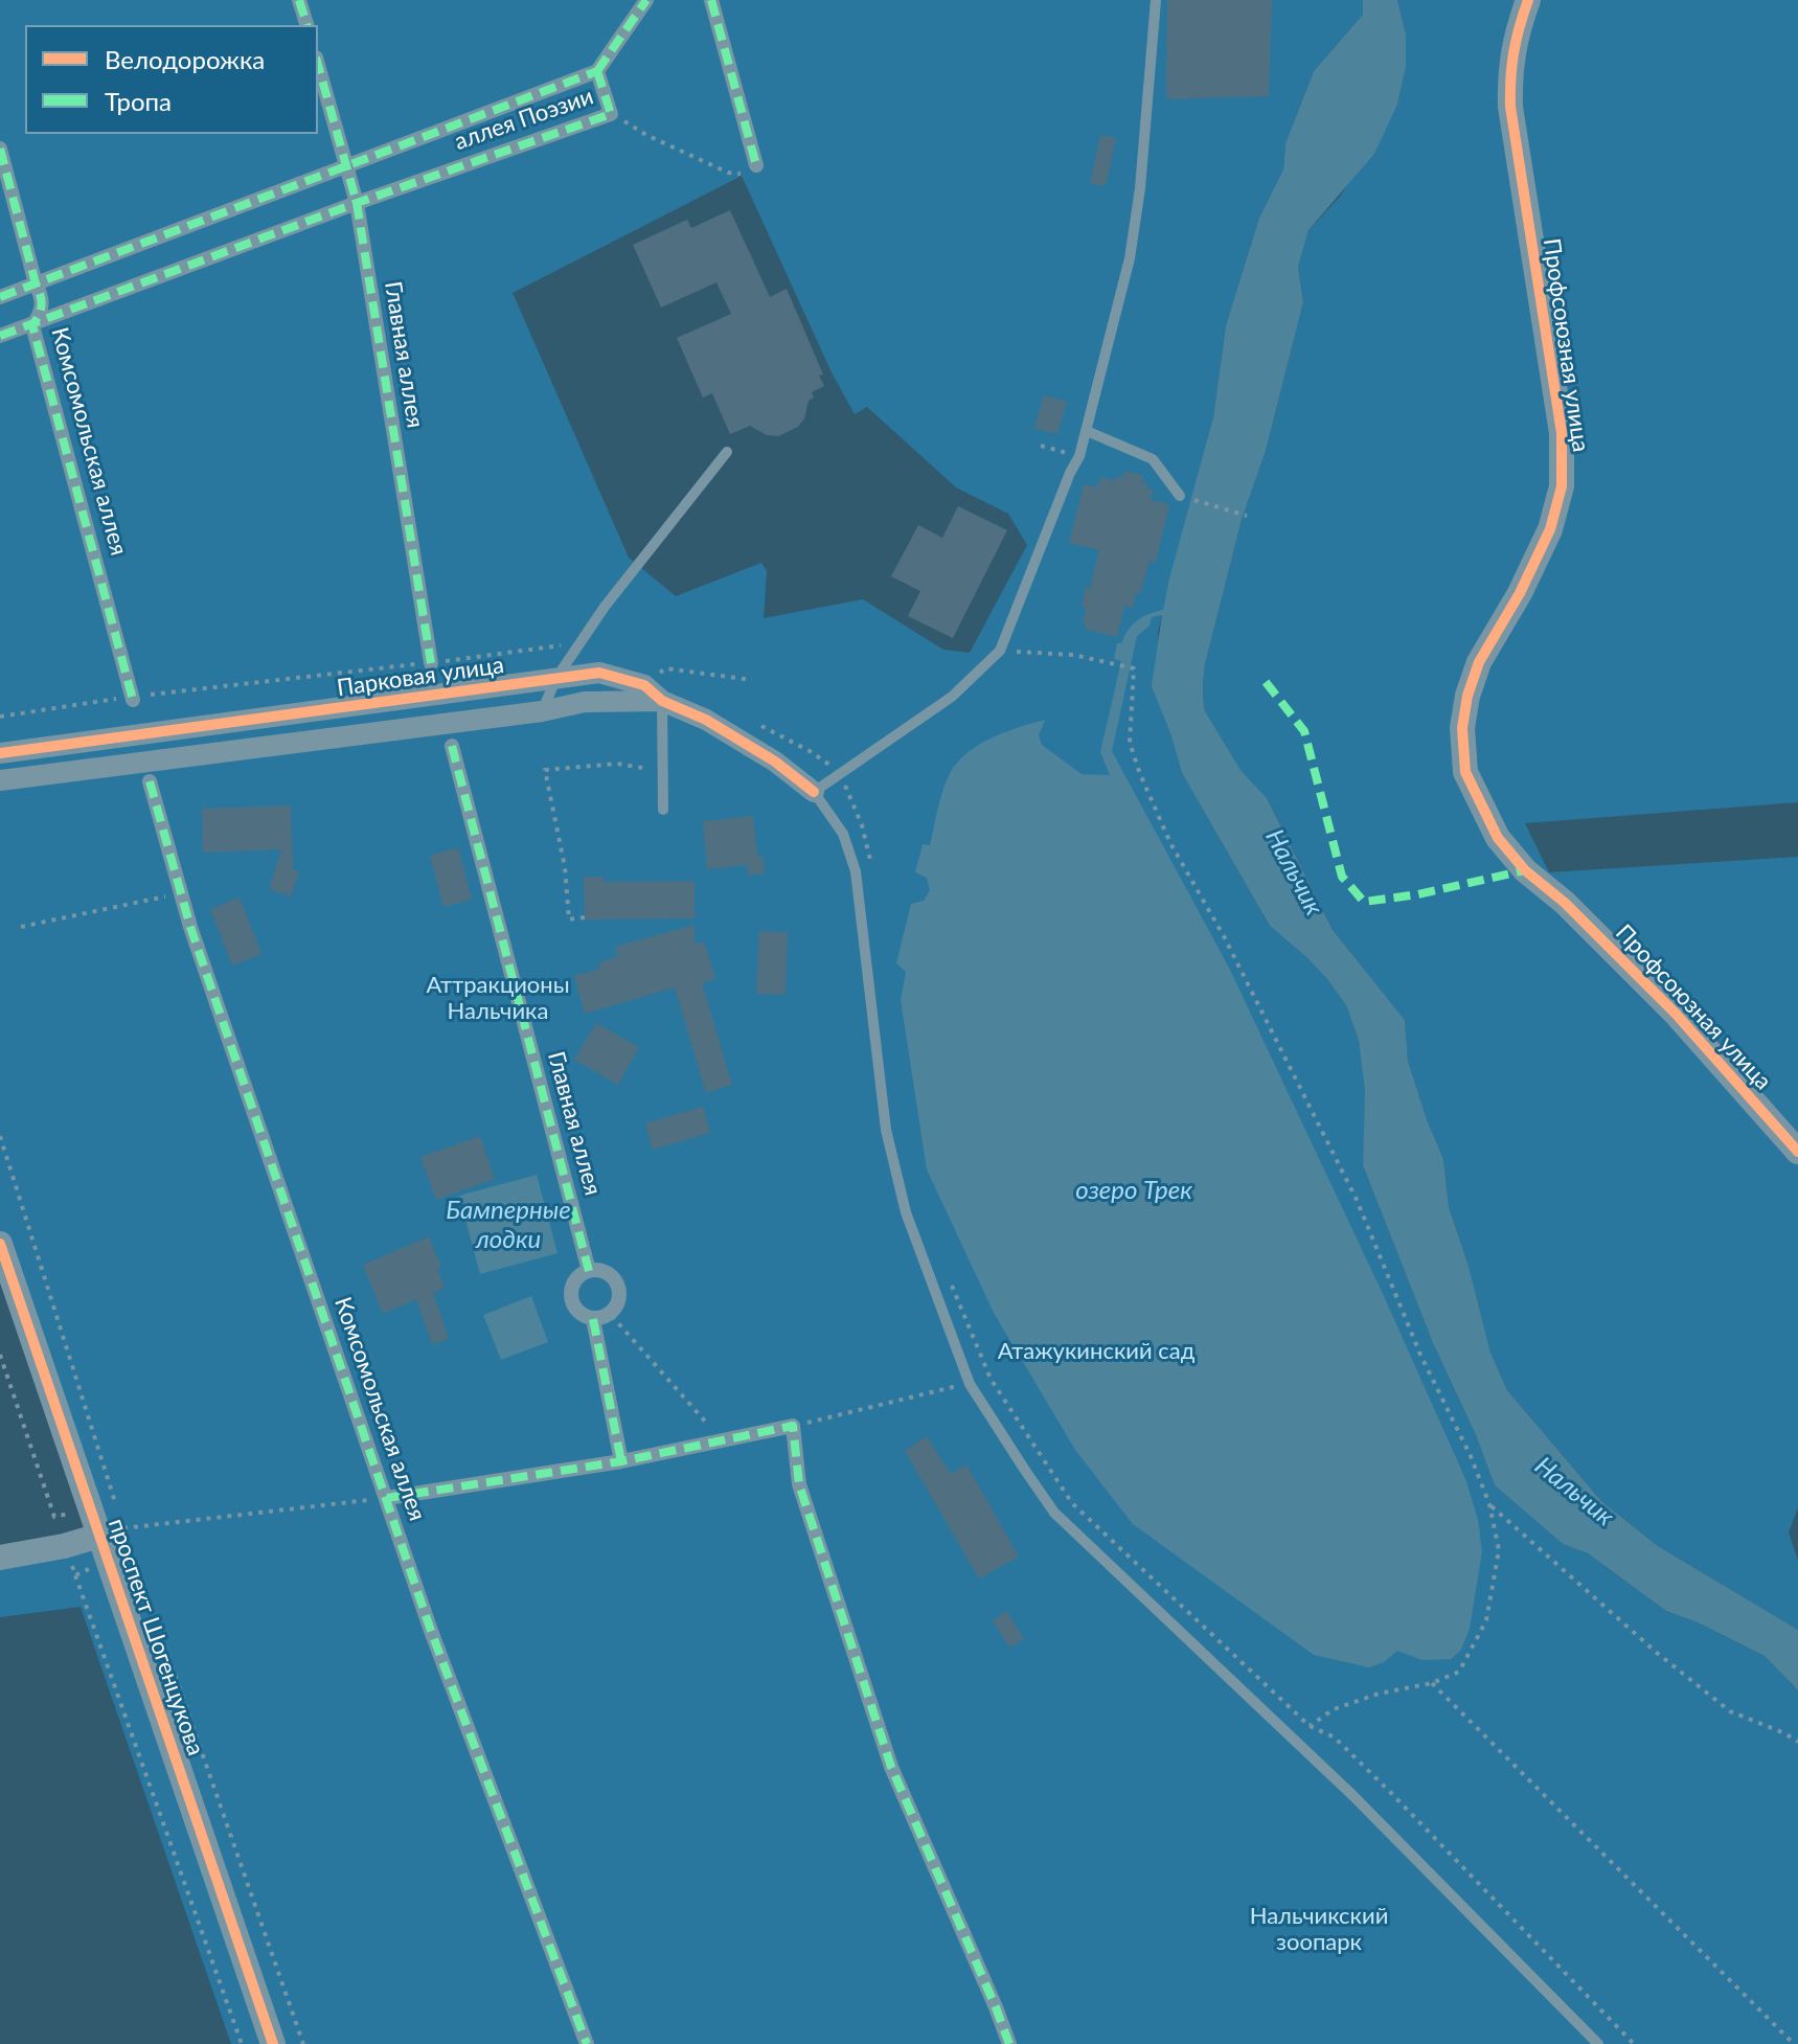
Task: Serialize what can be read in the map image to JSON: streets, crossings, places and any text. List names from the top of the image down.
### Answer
{
  "streets": {
    "street": [
      "аллея Поэзии",
      "Профсоюзная улица",
      "Главная аллея",
      "Комсомольская аллея",
      "Парковая улица",
      "проспект Шогенцукова"
    ]
  },
  "crossings": [
    ["аллея Поэзии", "Главная аллея"],
    ["аллея Поэзии", "Комсомольская аллея"]
  ],
  "water": ["Нальчик", "озеро Трек", "Бамперные лодки"],
  "parks": ["Аттракционы Нальчика", "Атажукинский сад", "Нальчикский зоопарк"],
  "legend": ["Велодорожка", "Тропа"]
}
